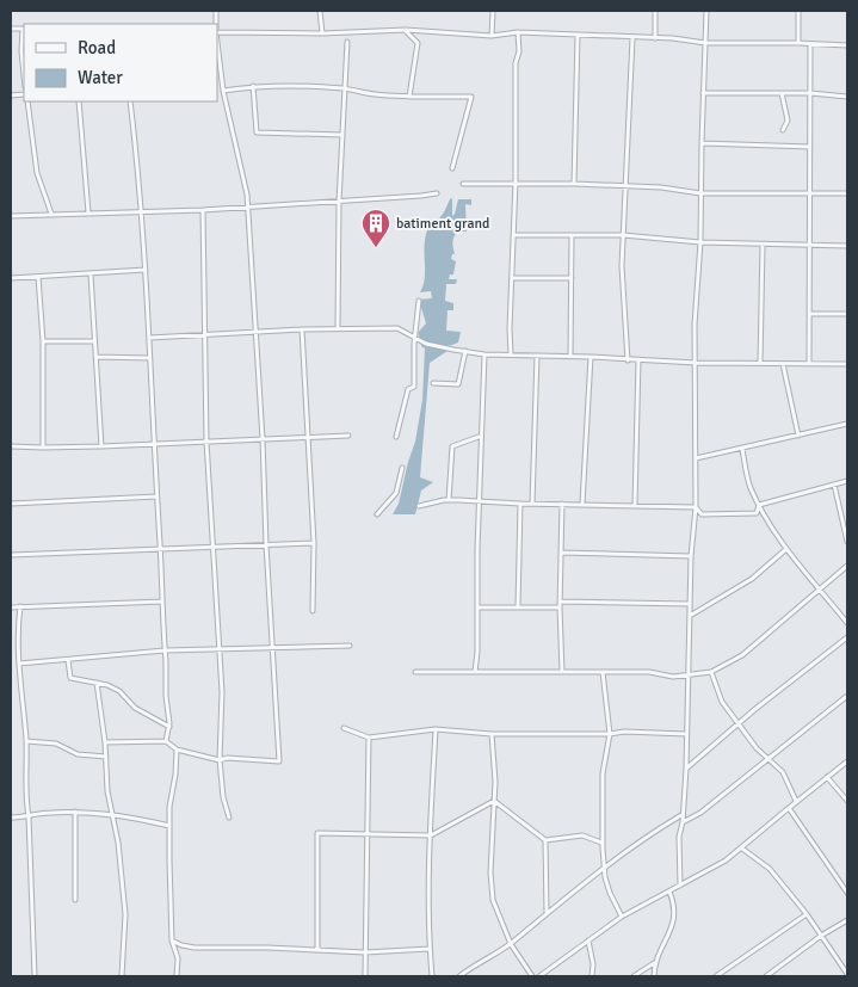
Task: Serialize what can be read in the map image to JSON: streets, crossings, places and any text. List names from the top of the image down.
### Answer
{
  "places": {
    "building": ["batiment grand"]
  },
  "legend": ["Road", "Water"]
}
